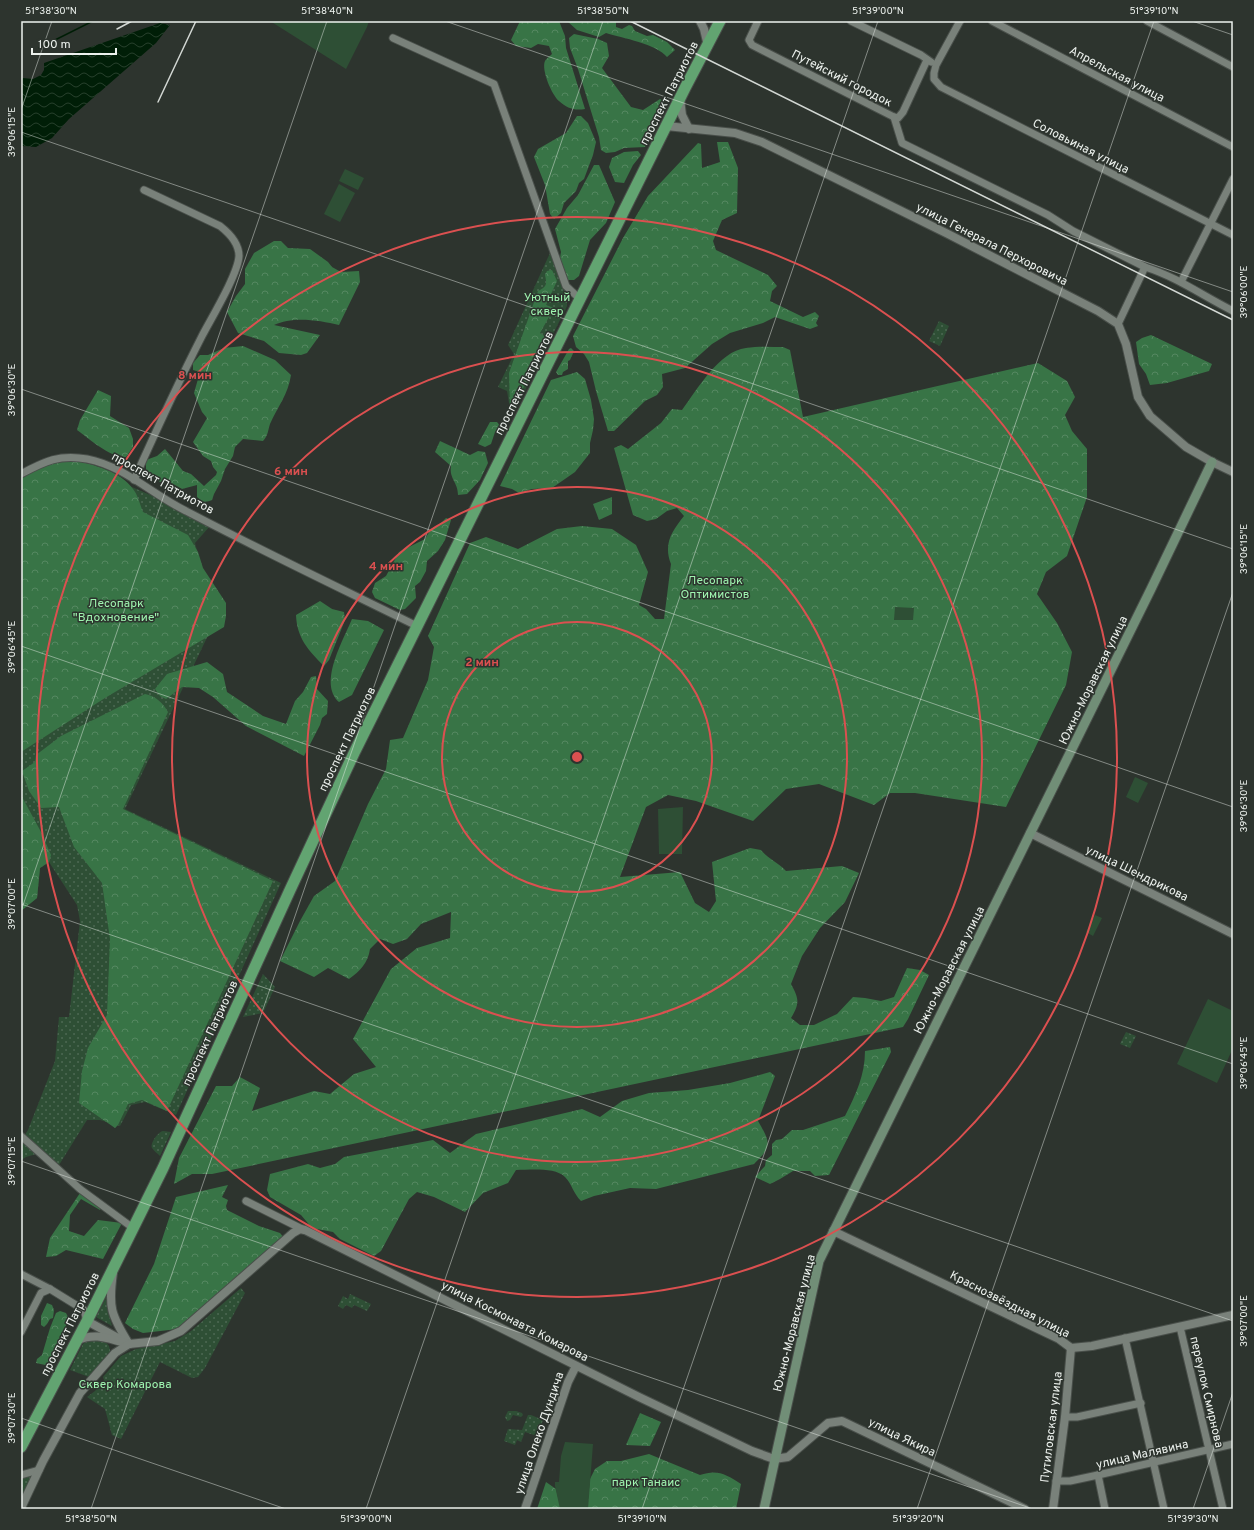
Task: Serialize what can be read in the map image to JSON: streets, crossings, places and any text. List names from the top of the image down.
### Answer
{
  "streets": {
    "highway": ["проспект Патриотов"],
    "main road": ["Южно-Моравская улица"],
    "street": [
      "Апрельская улица",
      "Путейский городок",
      "Соловьиная улица",
      "улица Генерала Перхоровича",
      "улица Шендрикова",
      "Краснозвёздная улица",
      "улица Космонавта Комарова",
      "переулок Смирнова",
      "Путиловская улица",
      "улица Олеко Дундича",
      "улица Якира",
      "улица Малявина"
    ]
  },
  "crossings": [
    ["проспект Патриотов", "улица Генерала Перхоровича"],
    ["Южно-Моравская улица", "улица Шендрикова"],
    ["Южно-Моравская улица", "Краснозвёздная улица"],
    ["Южно-Моравская улица", "улица Космонавта Комарова"],
    ["Южно-Моравская улица", "улица Якира"],
    ["Краснозвёздная улица", "переулок Смирнова"],
    ["Краснозвёздная улица", "Путиловская улица"],
    ["улица Космонавта Комарова", "улица Олеко Дундича"],
    ["улица Космонавта Комарова", "улица Якира"],
    ["переулок Смирнова", "улица Малявина"],
    ["Путиловская улица", "улица Малявина"]
  ],
  "parks": [
    "Уютный сквер",
    "Лесопарк Оптимистов",
    "Лесопарк \"Вдохновение\"",
    "Сквер Комарова",
    "парк Танаис"
  ],
  "scale_bar": "100 m",
  "coordinates": [
    "51°38'30\"N",
    "51°38'40\"N",
    "51°38'50\"N",
    "51°39'00\"N",
    "51°39'10\"N",
    "39°06'15\"E",
    "39°06'00\"E",
    "39°06'30\"E",
    "39°06'45\"E",
    "39°07'00\"E",
    "39°07'15\"E",
    "39°07'30\"E",
    "51°39'20\"N",
    "51°39'30\"N"
  ],
  "rings": [
    "8 мин",
    "6 мин",
    "4 мин",
    "2 мин"
  ]
}
